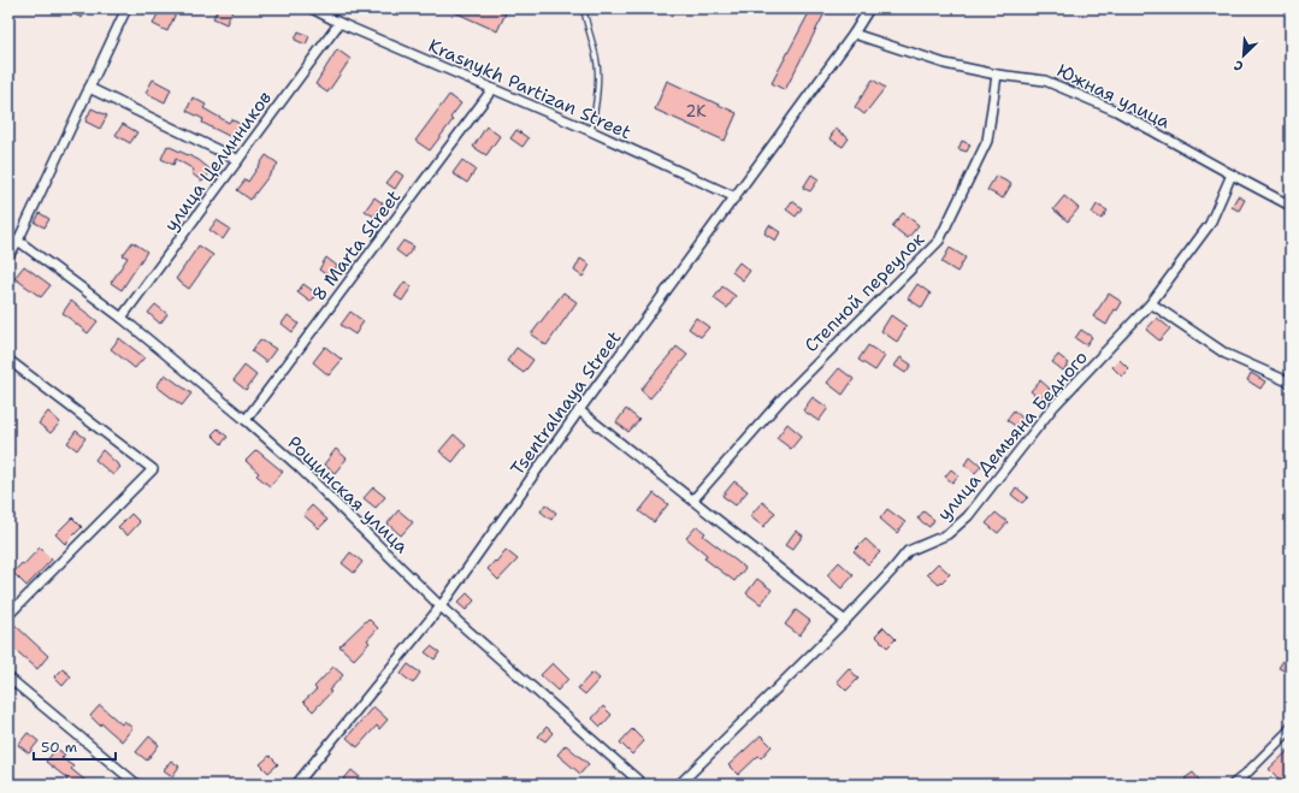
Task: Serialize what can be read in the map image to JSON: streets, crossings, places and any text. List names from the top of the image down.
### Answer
{
  "streets": {
    "street": [
      "Krasnykh Partizan Street",
      "Южная улица",
      "улица Целинников",
      "8 Marta Street",
      "Степной переулок",
      "Tsentralnaya Street",
      "улица Демьяна Бедного",
      "Рощинская улица"
    ]
  },
  "crossings": [
    ["Krasnykh Partizan Street", "улица Целинников"],
    ["Krasnykh Partizan Street", "8 Marta Street"],
    ["Krasnykh Partizan Street", "Tsentralnaya Street"],
    ["Южная улица", "Степной переулок"],
    ["Южная улица", "Tsentralnaya Street"],
    ["Южная улица", "улица Демьяна Бедного"],
    ["улица Целинников", "Рощинская улица"],
    ["8 Marta Street", "Рощинская улица"],
    ["Tsentralnaya Street", "Рощинская улица"]
  ],
  "house_numbers": ["2К"],
  "scale_bar": "50 m",
  "north": "bottom left"
}
